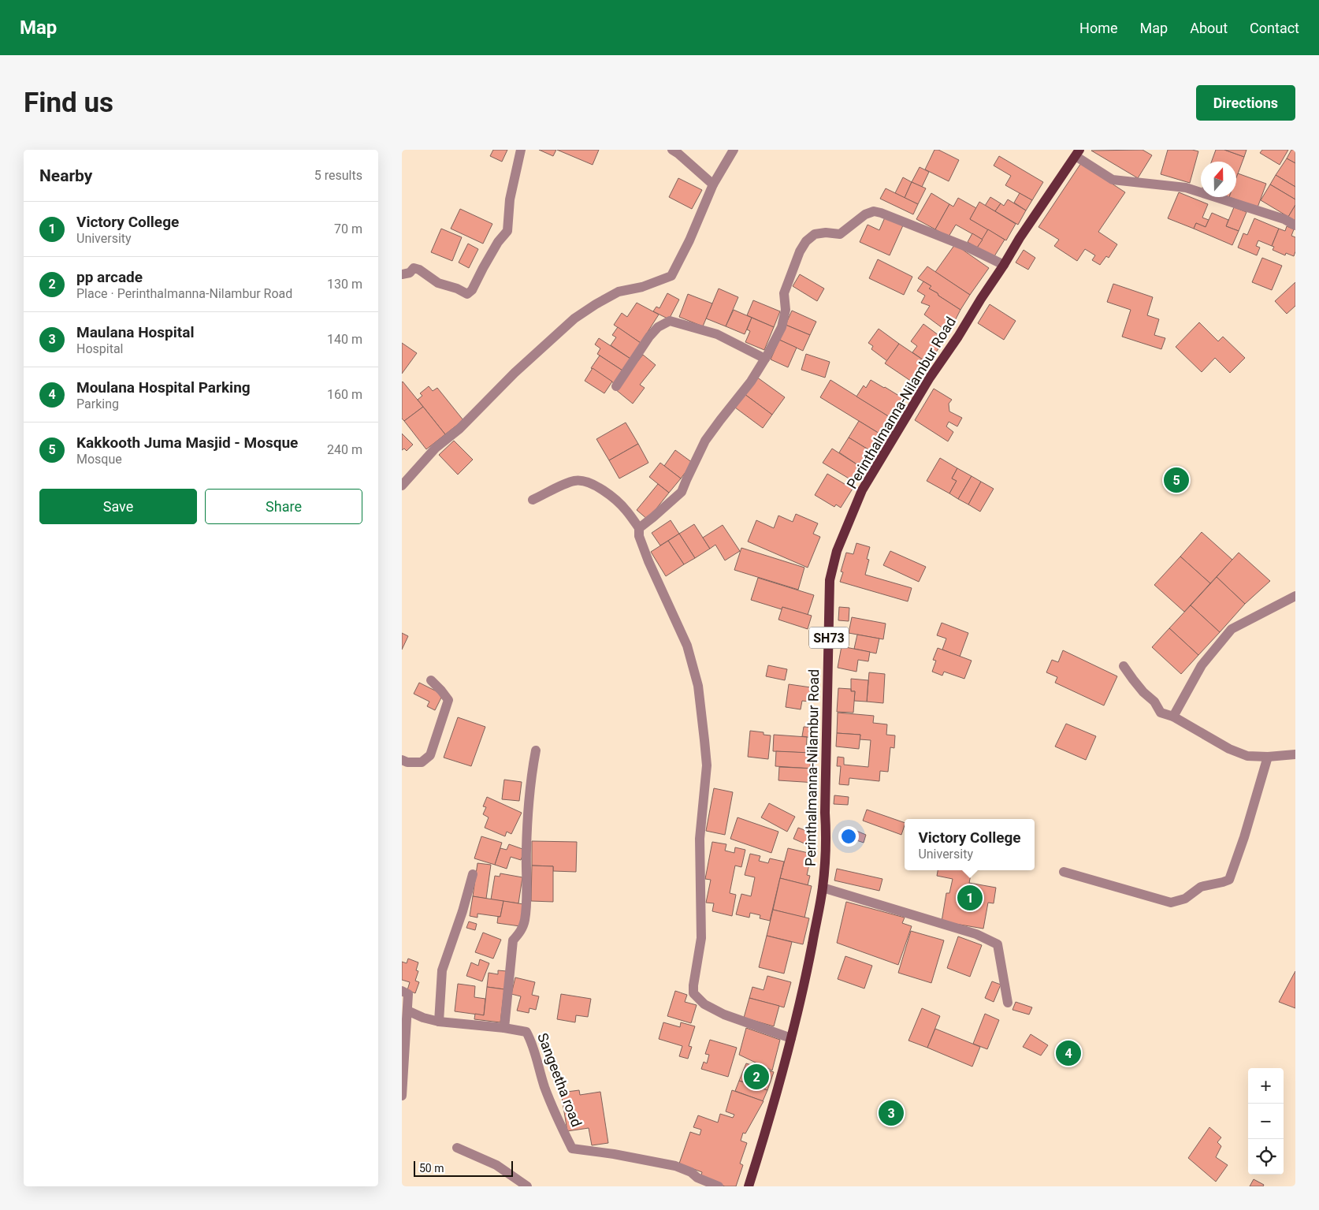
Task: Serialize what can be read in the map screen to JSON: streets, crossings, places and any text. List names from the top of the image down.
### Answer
{
  "streets": {
    "main road": ["Perinthalmanna-Nilambur Road", "SH73"],
    "street": ["Sangeetha road"]
  },
  "scale_bar": "50 m",
  "north": "top",
  "page": {
    "header": "Map",
    "nav": [
      "Home",
      "Map",
      "About",
      "Contact"
    ],
    "buttons": [
      "Directions",
      ["Save", "Share"]
    ],
    "title": "Find us",
    "heading": ["Nearby", "5 results"],
    "list": [
      {
        "mark": "1",
        "name": "Victory College",
        "note": "University",
        "value": "70 m"
      },
      {
        "mark": "2",
        "name": "pp arcade",
        "note": "Place · Perinthalmanna-Nilambur Road",
        "value": "130 m"
      },
      {
        "mark": "3",
        "name": "Maulana Hospital",
        "note": "Hospital",
        "value": "140 m"
      },
      {
        "mark": "4",
        "name": "Moulana Hospital Parking",
        "note": "Parking",
        "value": "160 m"
      },
      {
        "mark": "5",
        "name": "Kakkooth Juma Masjid - Mosque",
        "note": "Mosque",
        "value": "240 m"
      }
    ],
    "pins": [
      "5",
      "1",
      "4",
      "2",
      "3"
    ],
    "popup": ["Victory College", "University"],
    "map_buttons": ["+", "−"],
    "scale": "50 m"
  }
}
